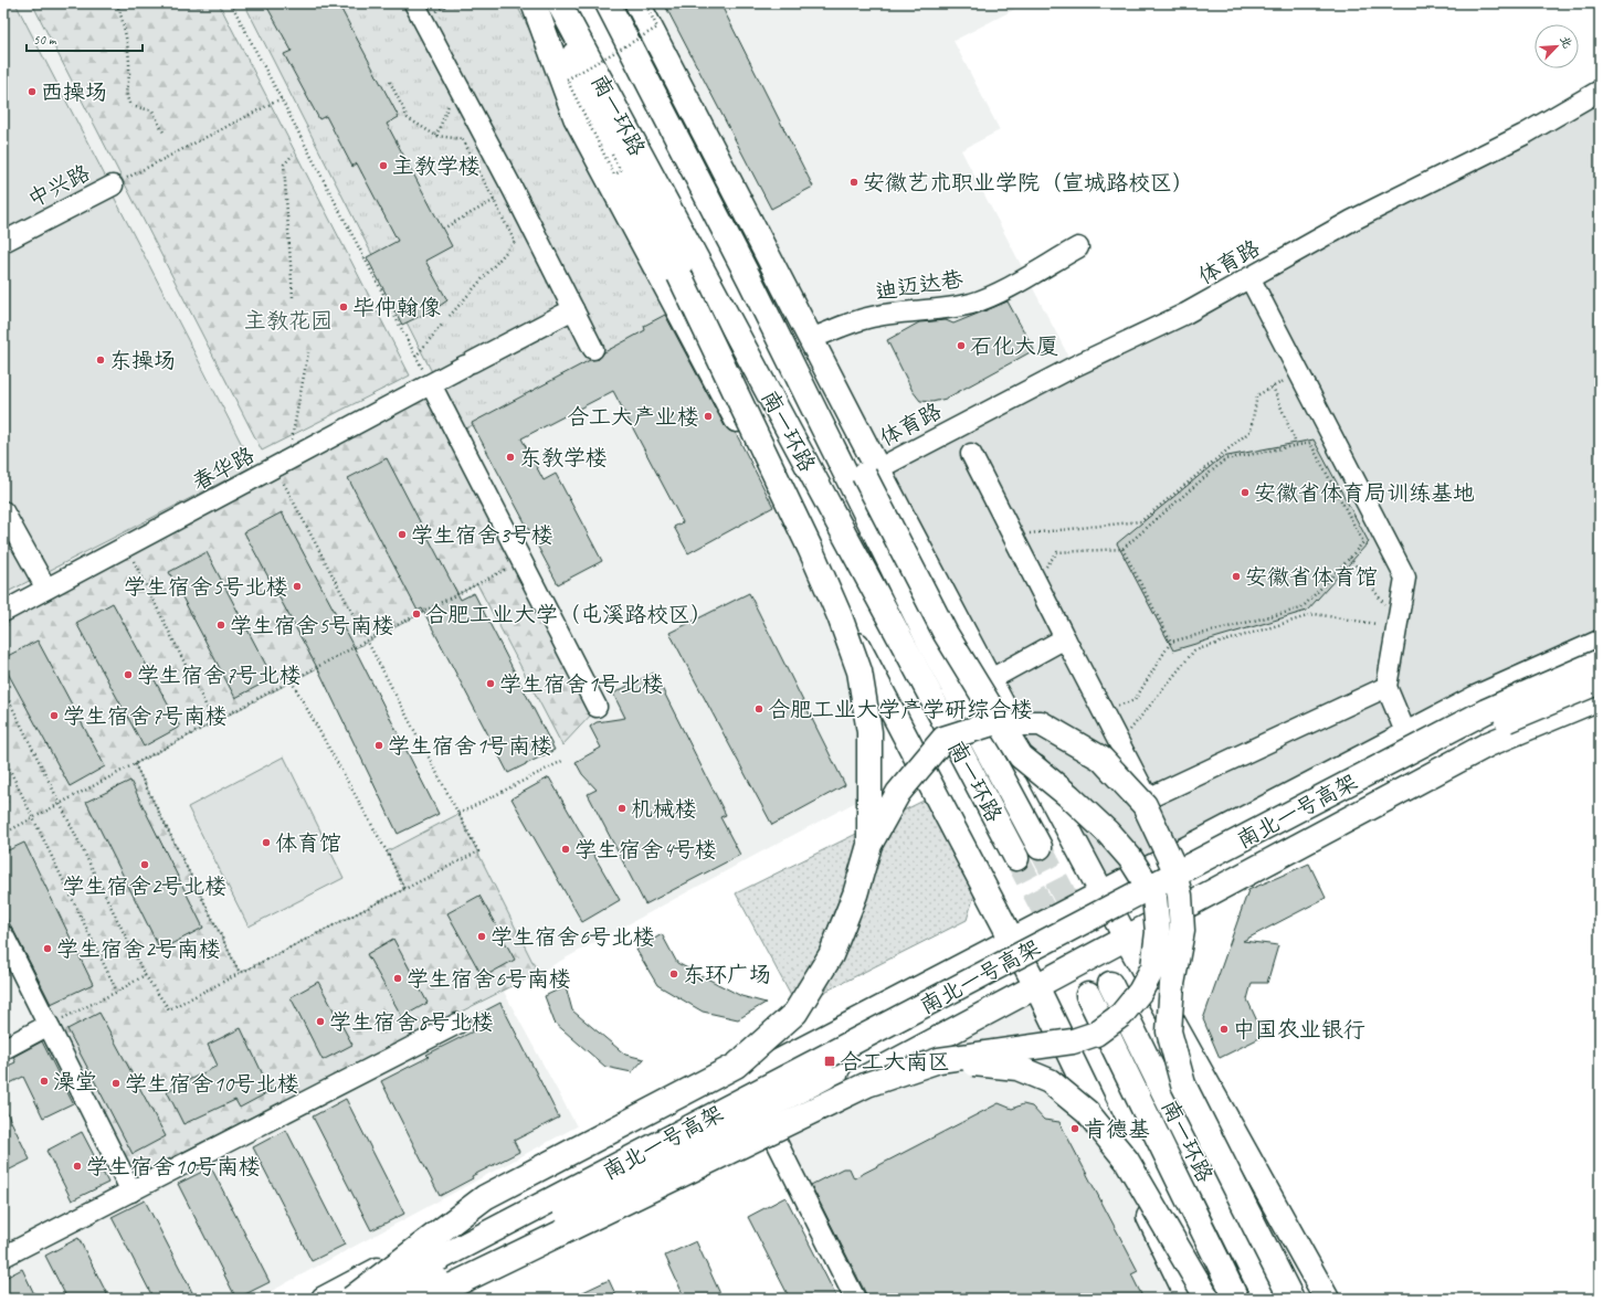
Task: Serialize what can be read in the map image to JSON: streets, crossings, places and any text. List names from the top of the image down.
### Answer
{
  "streets": {
    "main road": ["南一环路", "南北一号高架"],
    "street": [
      "中兴路",
      "体育路",
      "迪迈达巷",
      "春华路"
    ]
  },
  "parks": ["主教花园"],
  "places": {
    "other": [
      "西操场",
      "主教学楼",
      "安徽艺术职业学院（宣城路校区）",
      "毕仲翰像",
      "石化大厦",
      "东操场",
      "合工大产业楼",
      "东教学楼",
      "安徽省体育局训练基地",
      "学生宿舍3号楼",
      "安徽省体育馆",
      "学生宿舍5号北楼",
      "合肥工业大学（屯溪路校区）",
      "学生宿舍5号南楼",
      "学生宿舍7号北楼",
      "学生宿舍1号北楼",
      "合肥工业大学产学研综合楼",
      "学生宿舍7号南楼",
      "学生宿舍1号南楼",
      "机械楼",
      "体育馆",
      "学生宿舍4号楼",
      "学生宿舍2号北楼",
      "学生宿舍6号北楼",
      "学生宿舍2号南楼",
      "东环广场",
      "学生宿舍6号南楼",
      "学生宿舍8号北楼",
      "中国农业银行",
      "澡堂",
      "学生宿舍10号北楼",
      "肯德基",
      "学生宿舍10号南楼"
    ],
    "transit": ["合工大南区"]
  },
  "scale_bar": "50 m",
  "north": "top right"
}
